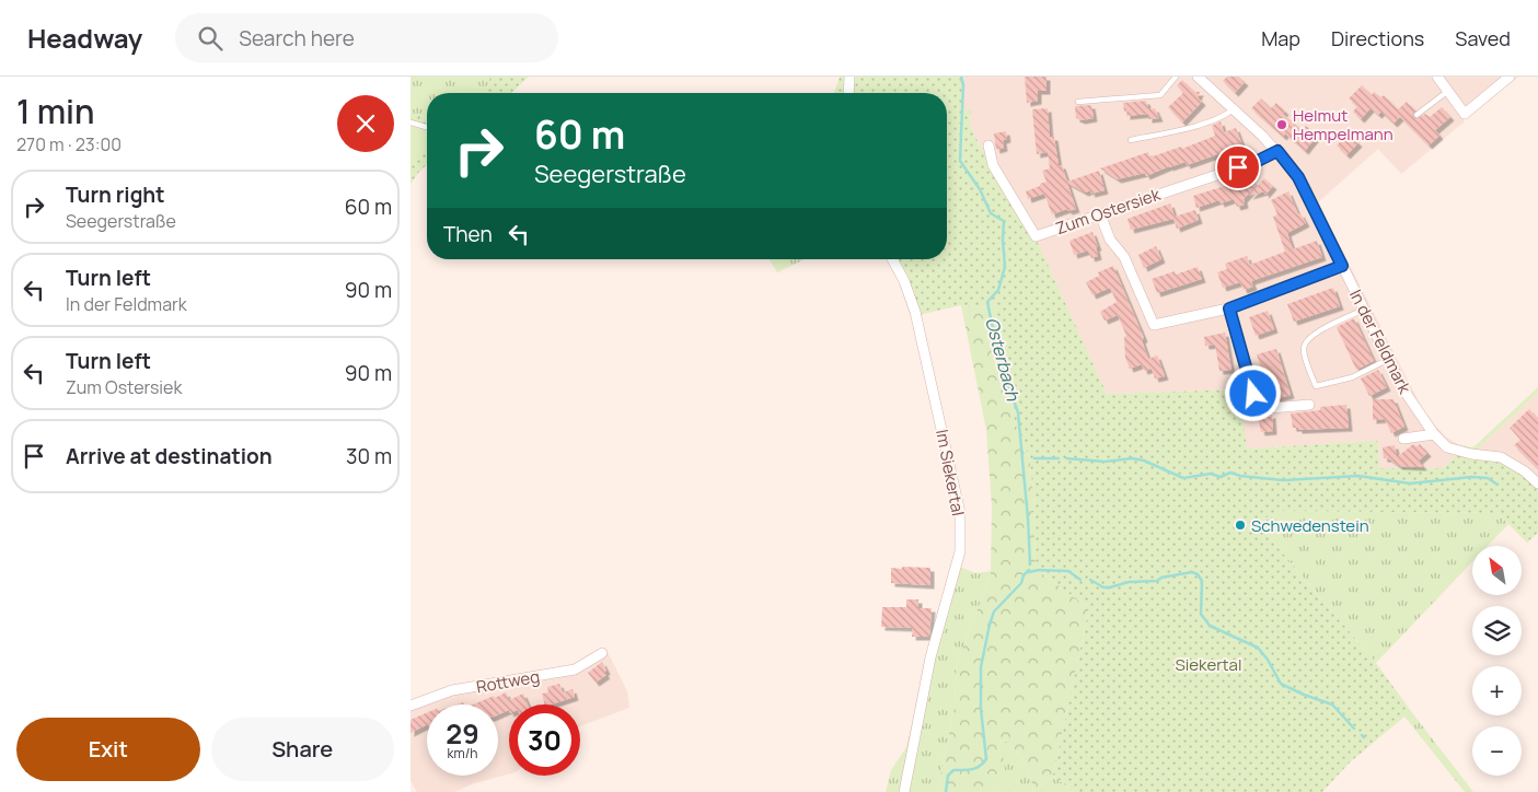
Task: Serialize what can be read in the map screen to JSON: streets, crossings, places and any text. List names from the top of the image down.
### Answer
{
  "streets": {
    "street": [
      "Zum Ostersiek",
      "In der Feldmark",
      "Im Siekertal",
      "Rottweg"
    ]
  },
  "crossings": [
    ["Zum Ostersiek", "In der Feldmark"]
  ],
  "water": ["Osterbach"],
  "parks": ["Siekertal"],
  "places": ["Helmut Hempelmann", "Schwedenstein"],
  "north": "top left",
  "page": {
    "header": "Headway",
    "search": "Search here",
    "nav": ["Map", "Directions", "Saved"],
    "heading": ["1 min", "270 m · 23:00"],
    "turn": ["60 m", "Seegerstraße"],
    "list": [
      {
        "name": "Turn right",
        "note": "Seegerstraße",
        "value": "60 m"
      },
      {
        "name": "Turn left",
        "note": "In der Feldmark",
        "value": "90 m"
      },
      {
        "name": "Turn left",
        "note": "Zum Ostersiek",
        "value": "90 m"
      },
      {
        "name": "Arrive at destination",
        "value": "30 m"
      }
    ],
    "then": "Then",
    "map_buttons": ["+", "−"],
    "speed": "29 km/h",
    "limit": "30",
    "buttons": ["Exit", "Share"]
  }
}
